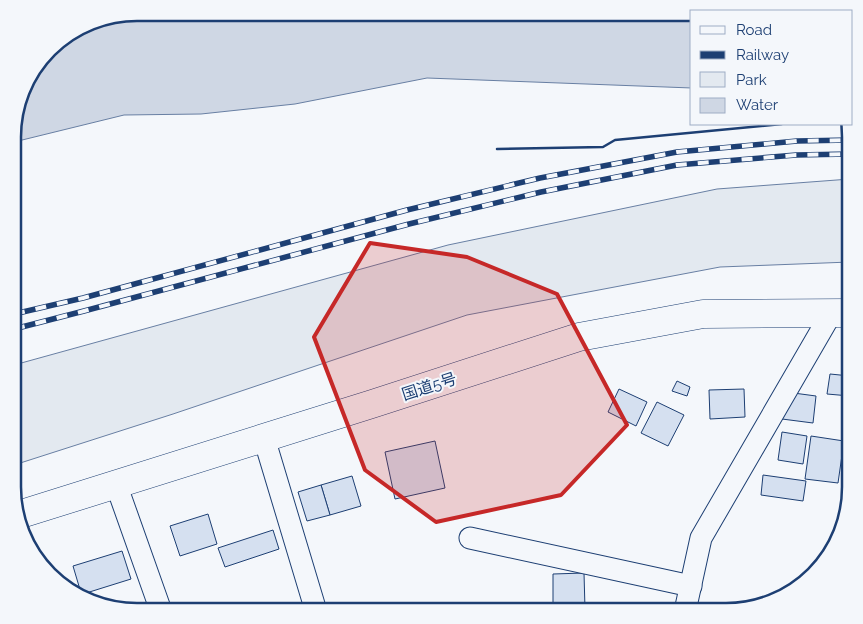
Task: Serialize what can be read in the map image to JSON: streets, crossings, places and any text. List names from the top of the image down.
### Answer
{
  "streets": {
    "highway": ["国道5号"]
  },
  "legend": [
    "Road",
    "Railway",
    "Park",
    "Water"
  ]
}
